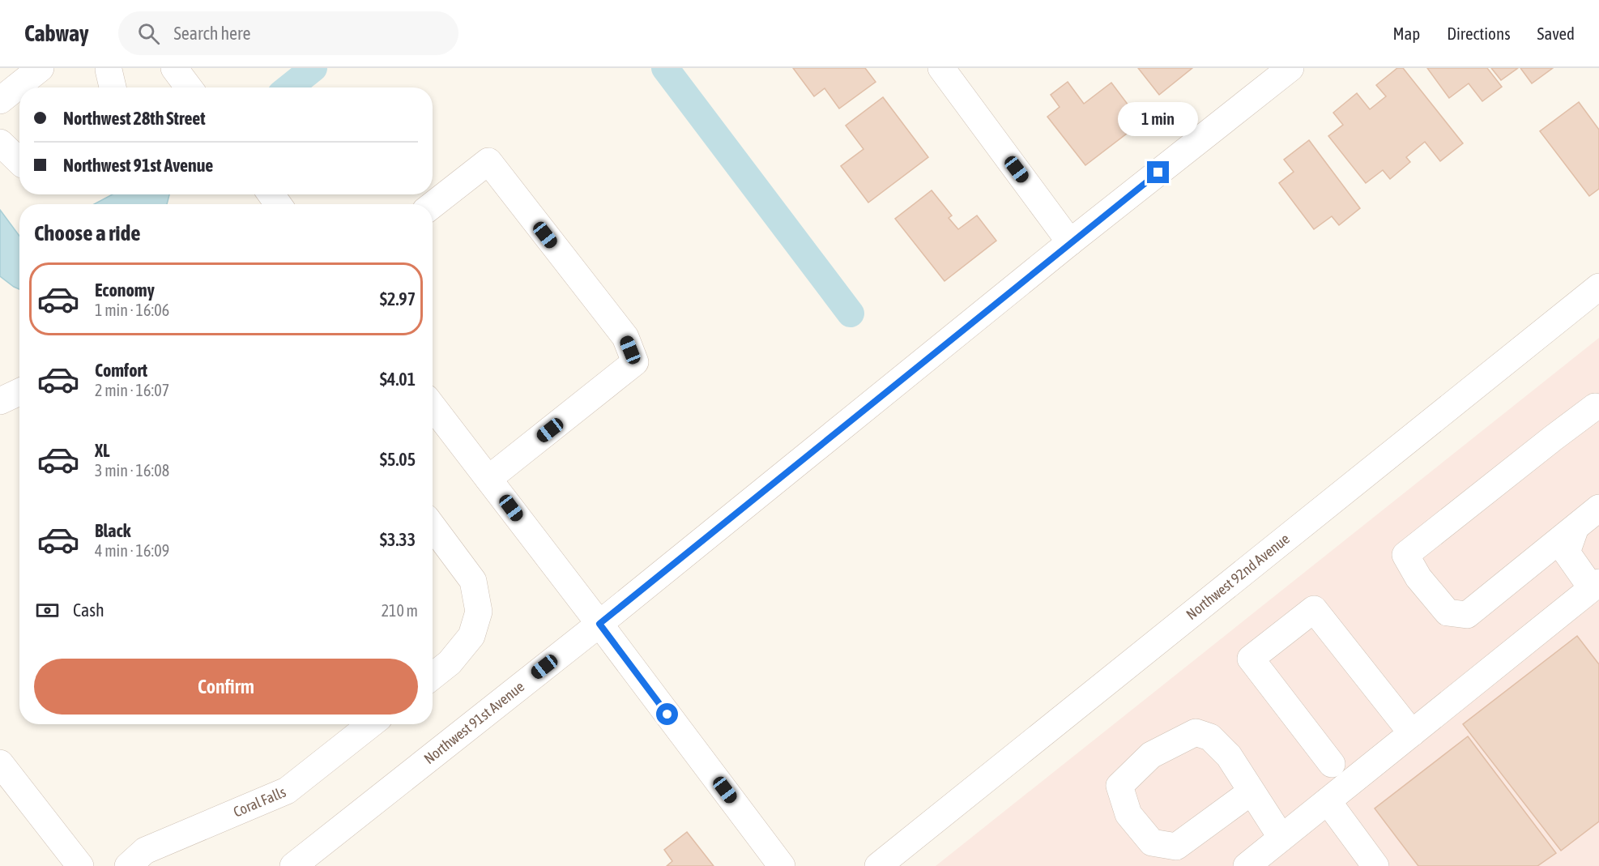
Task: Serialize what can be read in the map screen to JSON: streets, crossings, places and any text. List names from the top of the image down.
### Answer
{
  "streets": {
    "street": ["Northwest 92nd Avenue", "Northwest 91st Avenue", "Coral Falls"]
  },
  "page": {
    "header": "Cabway",
    "search": "Search here",
    "nav": ["Map", "Directions", "Saved"],
    "banner": ["Northwest 28th Street", "Northwest 91st Avenue"],
    "bubble": "1 min",
    "heading": "Choose a ride",
    "list": [
      {
        "name": "Economy",
        "note": "1 min · 16:06",
        "value": "$2.97"
      },
      {
        "name": "Comfort",
        "note": "2 min · 16:07",
        "value": "$4.01"
      },
      {
        "name": "XL",
        "note": "3 min · 16:08",
        "value": "$5.05"
      },
      {
        "name": "Black",
        "note": "4 min · 16:09",
        "value": "$3.33"
      }
    ],
    "pay": ["Cash", "210 m"],
    "buttons": "Confirm"
  }
}
